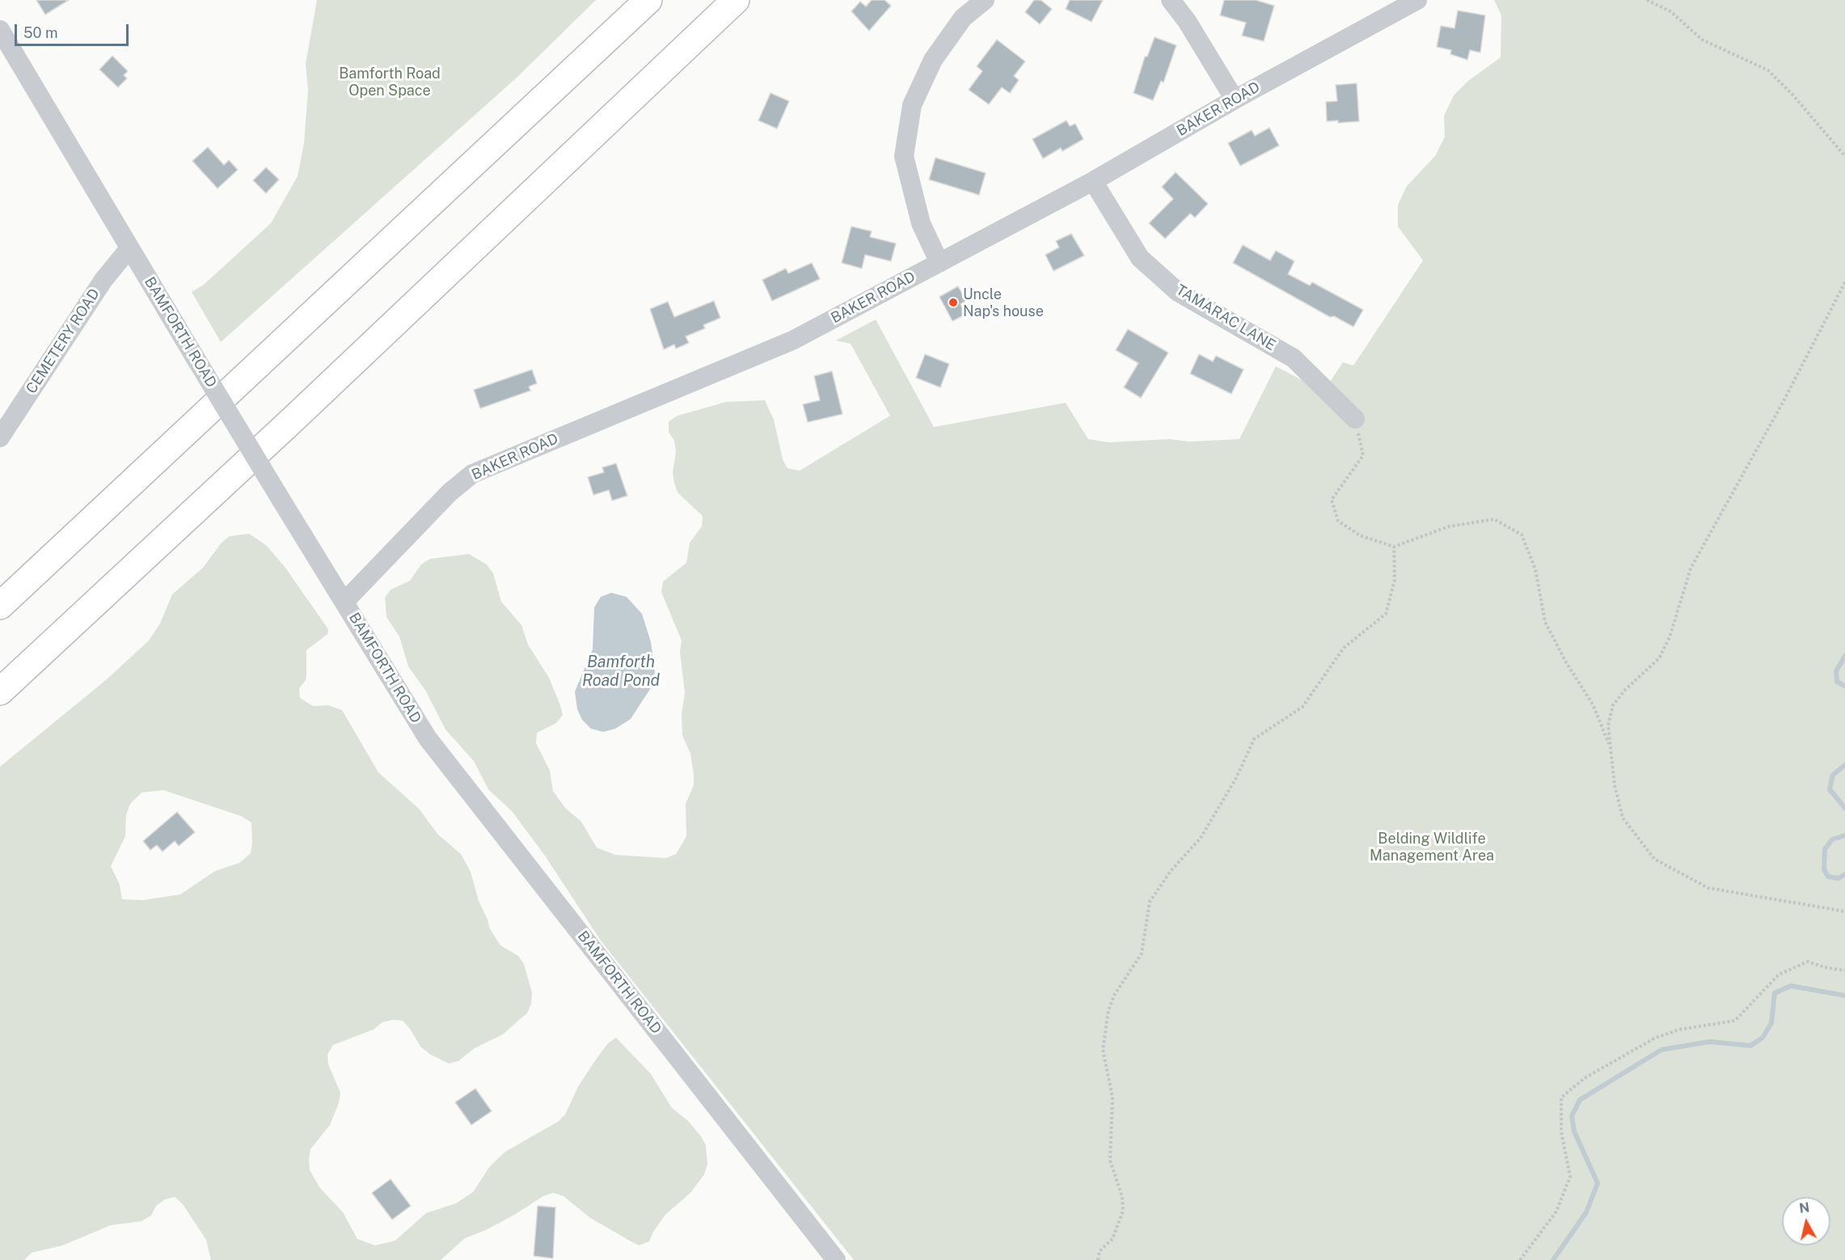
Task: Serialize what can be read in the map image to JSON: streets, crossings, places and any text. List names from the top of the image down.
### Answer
{
  "streets": {
    "street": [
      "BAKER ROAD",
      "TAMARAC LANE",
      "BAMFORTH ROAD",
      "CEMETERY ROAD"
    ]
  },
  "crossings": [
    ["BAKER ROAD", "TAMARAC LANE"],
    ["BAKER ROAD", "BAMFORTH ROAD"],
    ["BAMFORTH ROAD", "CEMETERY ROAD"]
  ],
  "water": ["Bamforth Road Pond"],
  "parks": ["Bamforth Road Open Space", "Belding Wildlife Management Area"],
  "places": ["Uncle Nap's house"],
  "scale_bar": "50 m",
  "north": "top"
}
